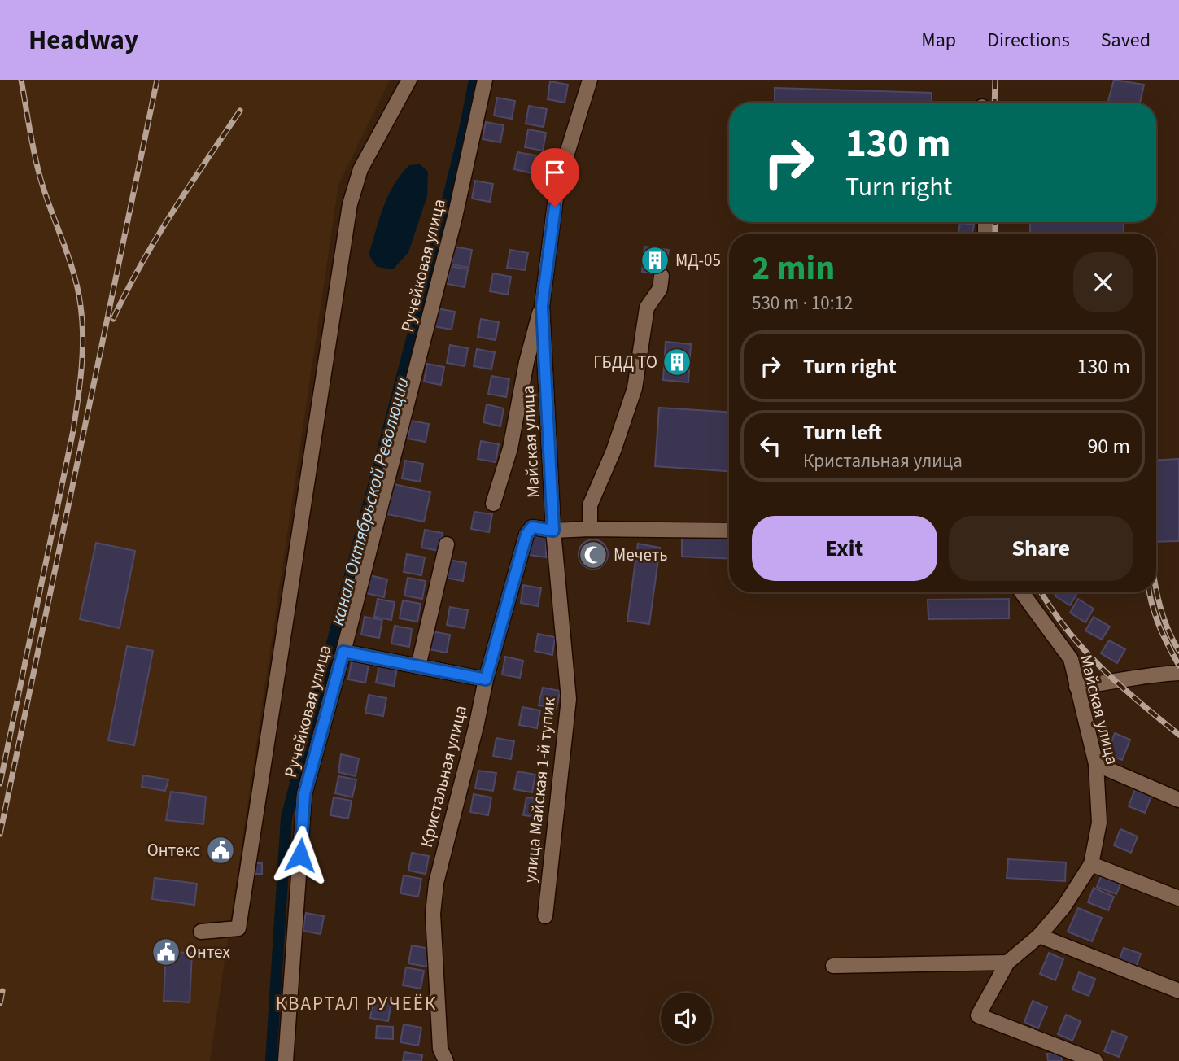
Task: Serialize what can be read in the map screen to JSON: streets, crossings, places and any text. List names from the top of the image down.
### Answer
{
  "streets": {
    "street": [
      "Ручейковая улица",
      "Майская улица",
      "Кристальная улица",
      "улица Майская 1-й тупик"
    ]
  },
  "crossings": [
    ["Майская улица", "Кристальная улица"],
    ["Майская улица", "улица Майская 1-й тупик"],
    ["Кристальная улица", "улица Майская 1-й тупик"]
  ],
  "districts": ["КВАРТАЛ РУЧЕЁК"],
  "water": ["канал Октябрьской Революции"],
  "places": {
    "building": ["МД-05", "ГБДД ТО"],
    "mosque": ["Мечеть"],
    "public building": ["Онтекс", "Онтех"]
  },
  "page": {
    "header": "Headway",
    "nav": ["Map", "Directions", "Saved"],
    "turn": ["130 m", "Turn right"],
    "heading": ["2 min", "530 m · 10:12"],
    "list": [
      {
        "name": "Turn right",
        "value": "130 m"
      },
      {
        "name": "Turn left",
        "note": "Кристальная улица",
        "value": "90 m"
      }
    ],
    "buttons": ["Exit", "Share"]
  }
}
